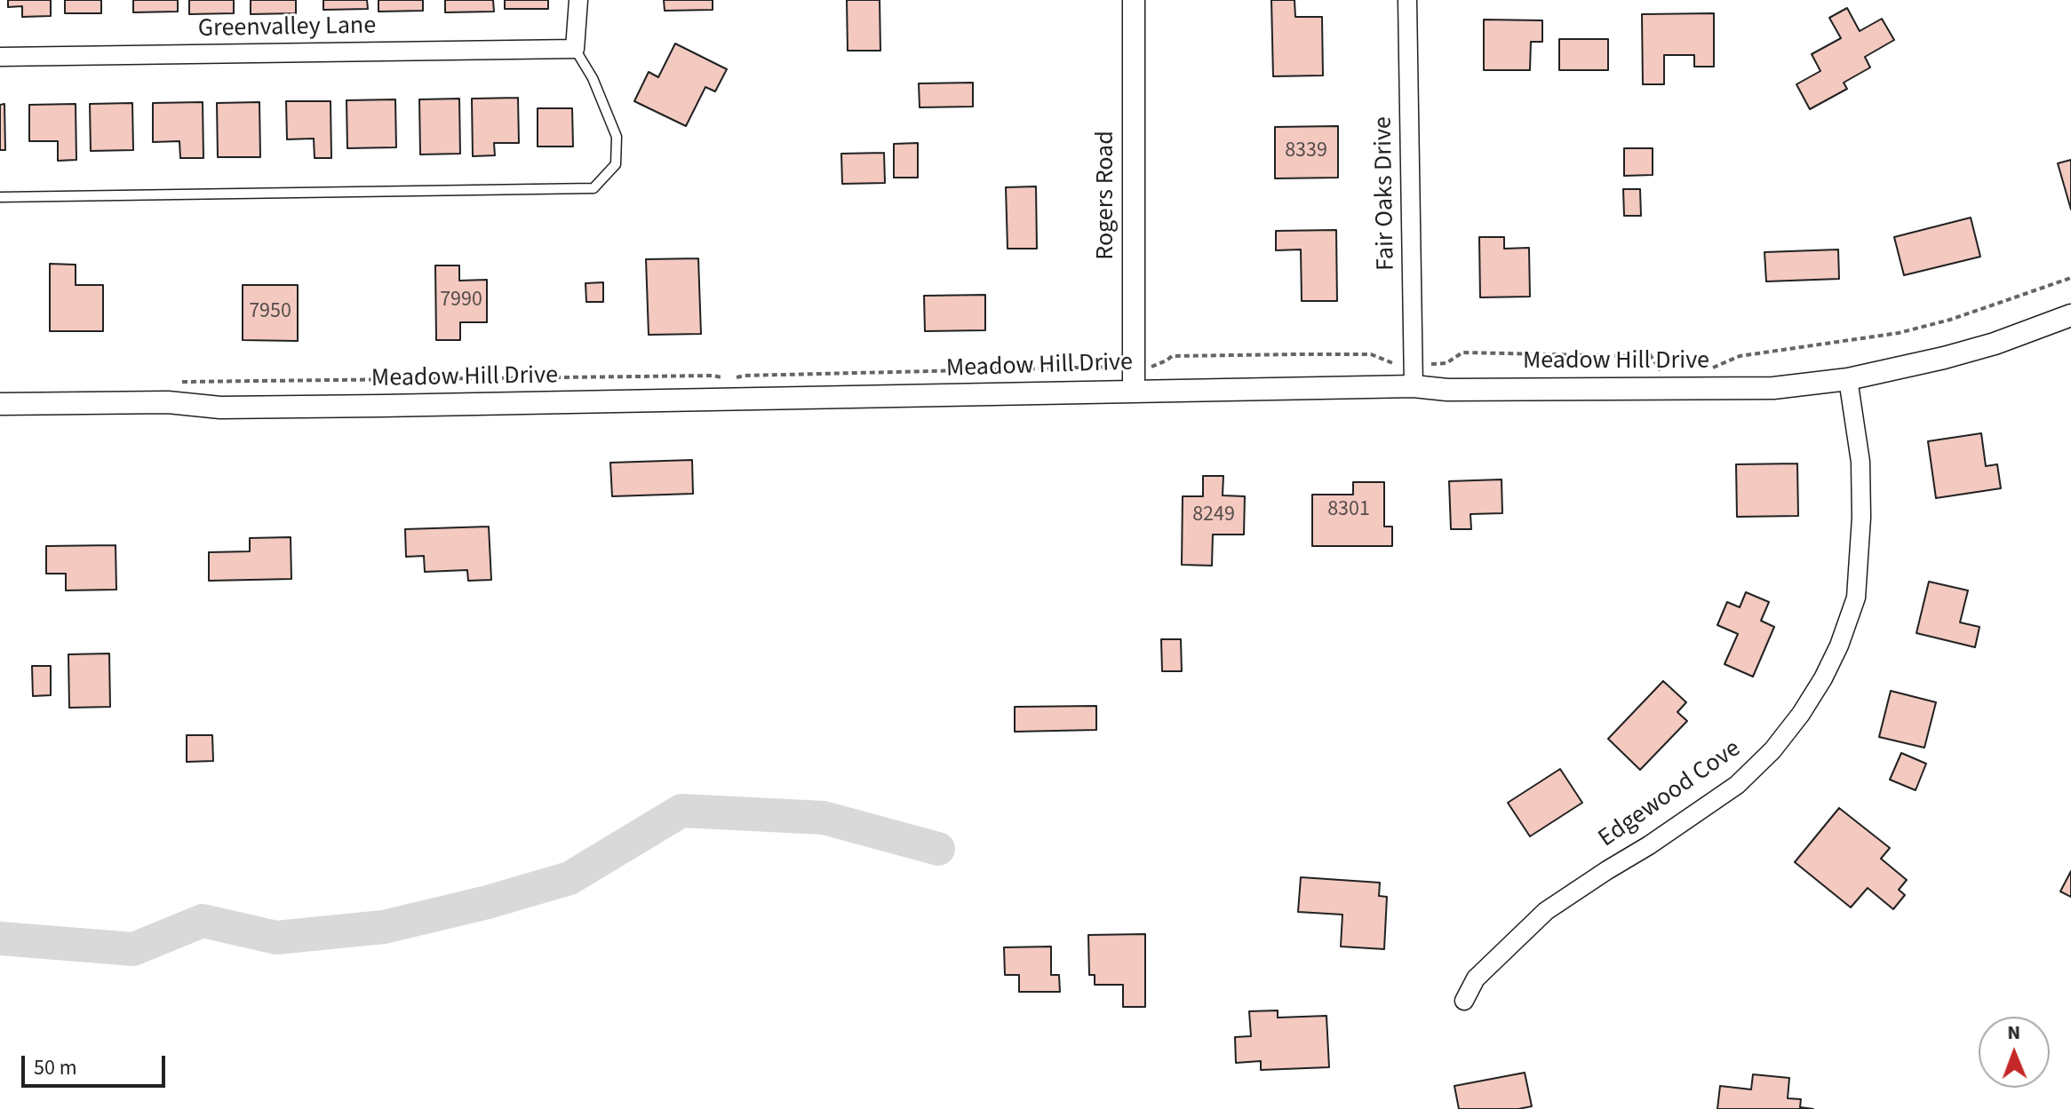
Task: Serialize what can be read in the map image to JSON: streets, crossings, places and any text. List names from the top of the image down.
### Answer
{
  "streets": {
    "street": [
      "Greenvalley Lane",
      "Fair Oaks Drive",
      "Rogers Road",
      "Meadow Hill Drive",
      "Edgewood Cove"
    ]
  },
  "crossings": [
    ["Fair Oaks Drive", "Meadow Hill Drive"],
    ["Rogers Road", "Meadow Hill Drive"],
    ["Meadow Hill Drive", "Edgewood Cove"]
  ],
  "house_numbers": [
    "8339",
    "7990",
    "7950",
    "8301",
    "8249"
  ],
  "scale_bar": "50 m",
  "north": "top"
}
